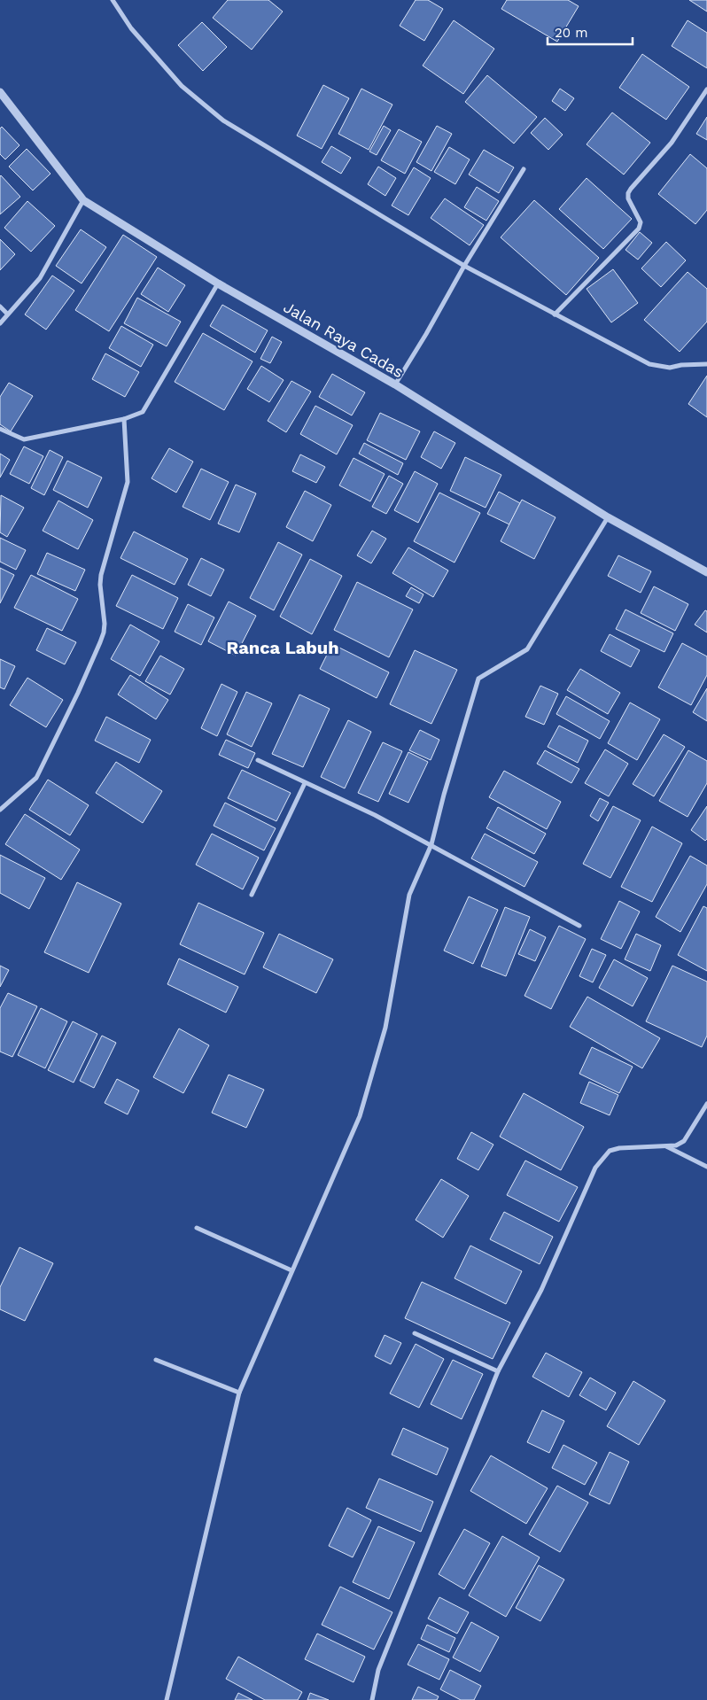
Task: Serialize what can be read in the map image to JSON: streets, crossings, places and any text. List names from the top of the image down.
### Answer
{
  "streets": {
    "street": ["Jalan Raya Cadas"]
  },
  "districts": ["Ranca Labuh"],
  "scale_bar": "20 m"
}
